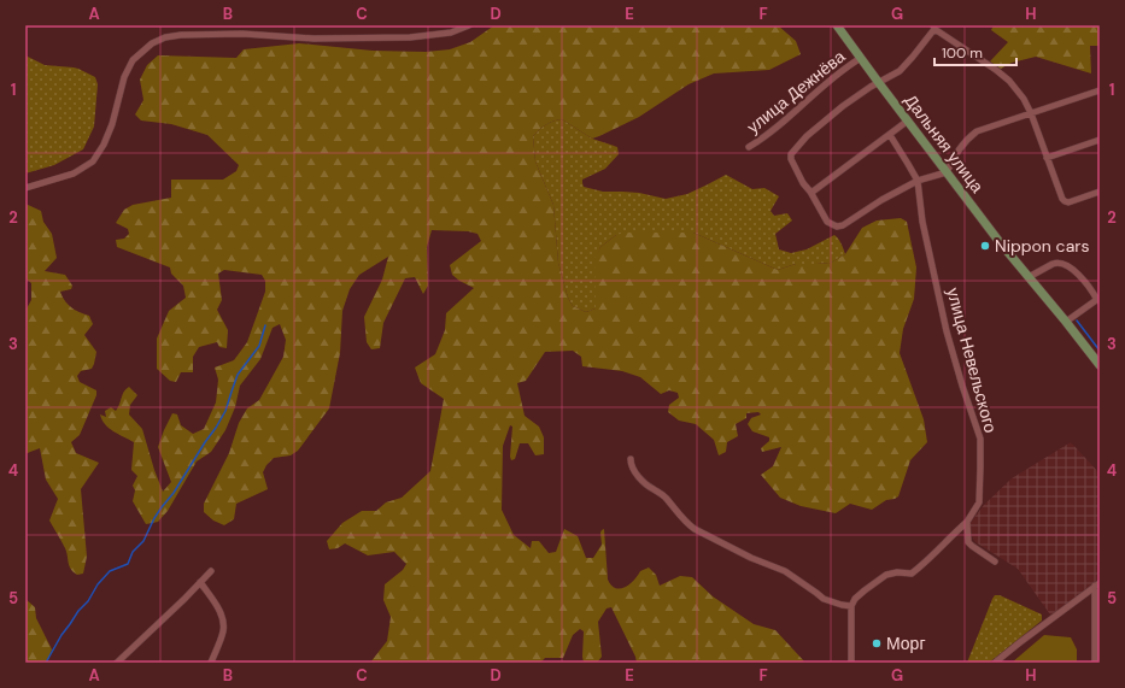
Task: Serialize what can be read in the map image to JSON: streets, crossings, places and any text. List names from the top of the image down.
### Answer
{
  "streets": {
    "main road": ["Дальняя улица"],
    "street": ["улица Дежнёва", "улица Невельского"]
  },
  "crossings": [
    ["улица Дежнёва", "Дальняя улица"]
  ],
  "places": ["Nippon cars", "Морг"],
  "scale_bar": "100 m",
  "grid": {
    "columns": [
      "A",
      "B",
      "C",
      "D",
      "E",
      "F",
      "G",
      "H"
    ],
    "rows": [
      "1",
      "2",
      "3",
      "4",
      "5"
    ]
  }
}
